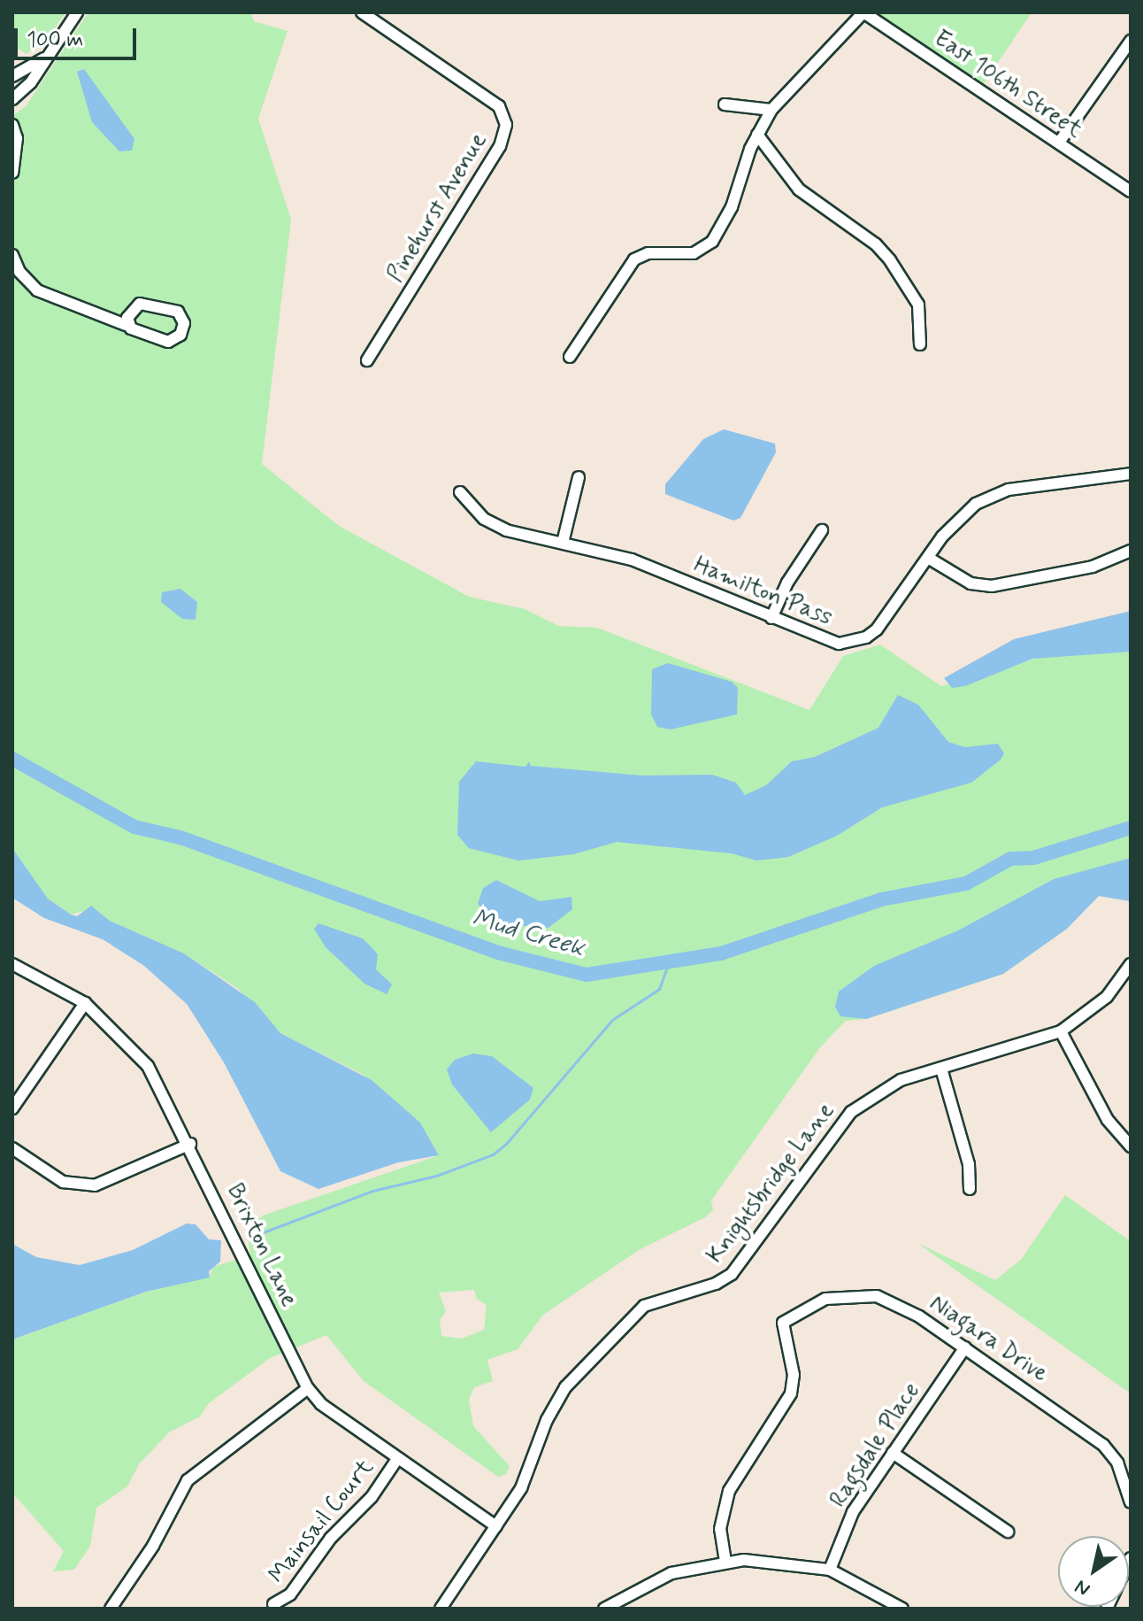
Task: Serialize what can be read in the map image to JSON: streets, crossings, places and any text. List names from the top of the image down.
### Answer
{
  "streets": {
    "street": [
      "East 106th Street",
      "Pinehurst Avenue",
      "Hamilton Pass",
      "Knightsbridge Lane",
      "Brixton Lane",
      "Niagara Drive",
      "Ragsdale Place",
      "Mainsail Court"
    ]
  },
  "crossings": [
    ["Knightsbridge Lane", "Brixton Lane"],
    ["Brixton Lane", "Mainsail Court"],
    ["Niagara Drive", "Ragsdale Place"]
  ],
  "water": ["Mud Creek"],
  "scale_bar": "100 m",
  "north": "bottom left"
}
